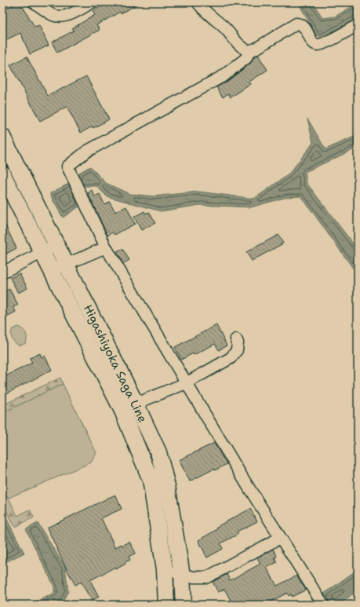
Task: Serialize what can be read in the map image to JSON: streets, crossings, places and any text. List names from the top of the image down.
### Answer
{
  "streets": {
    "main road": ["Higashiyoka Saga Line"]
  }
}
